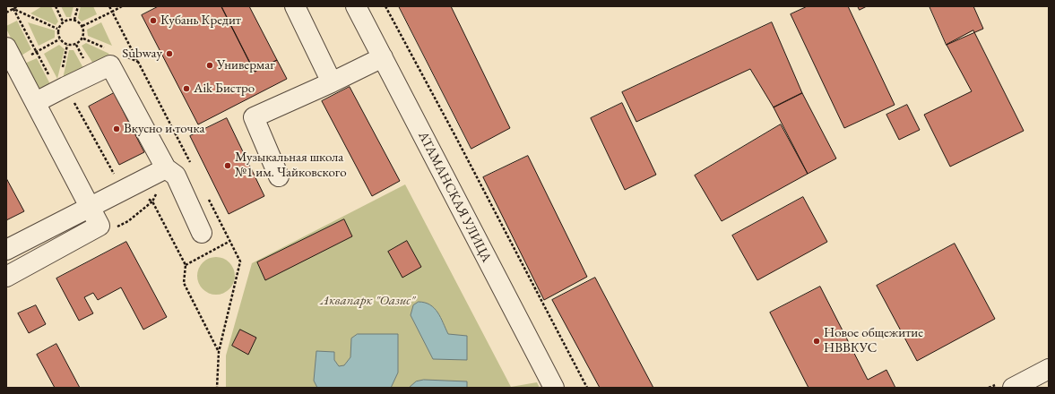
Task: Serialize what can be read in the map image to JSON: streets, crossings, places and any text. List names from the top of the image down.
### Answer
{
  "streets": {
    "street": ["АТАМАНСКАЯ УЛИЦА"]
  },
  "parks": ["Аквапарк \"Оазис\""],
  "places": [
    "Кубань Кредит",
    "Subway",
    "Универмаг",
    "Aik Бистро",
    "Вкусно и точка",
    "Музыкальная школа №1 им. Чайковского",
    "Новое общежитие НВВКУС"
  ]
}
